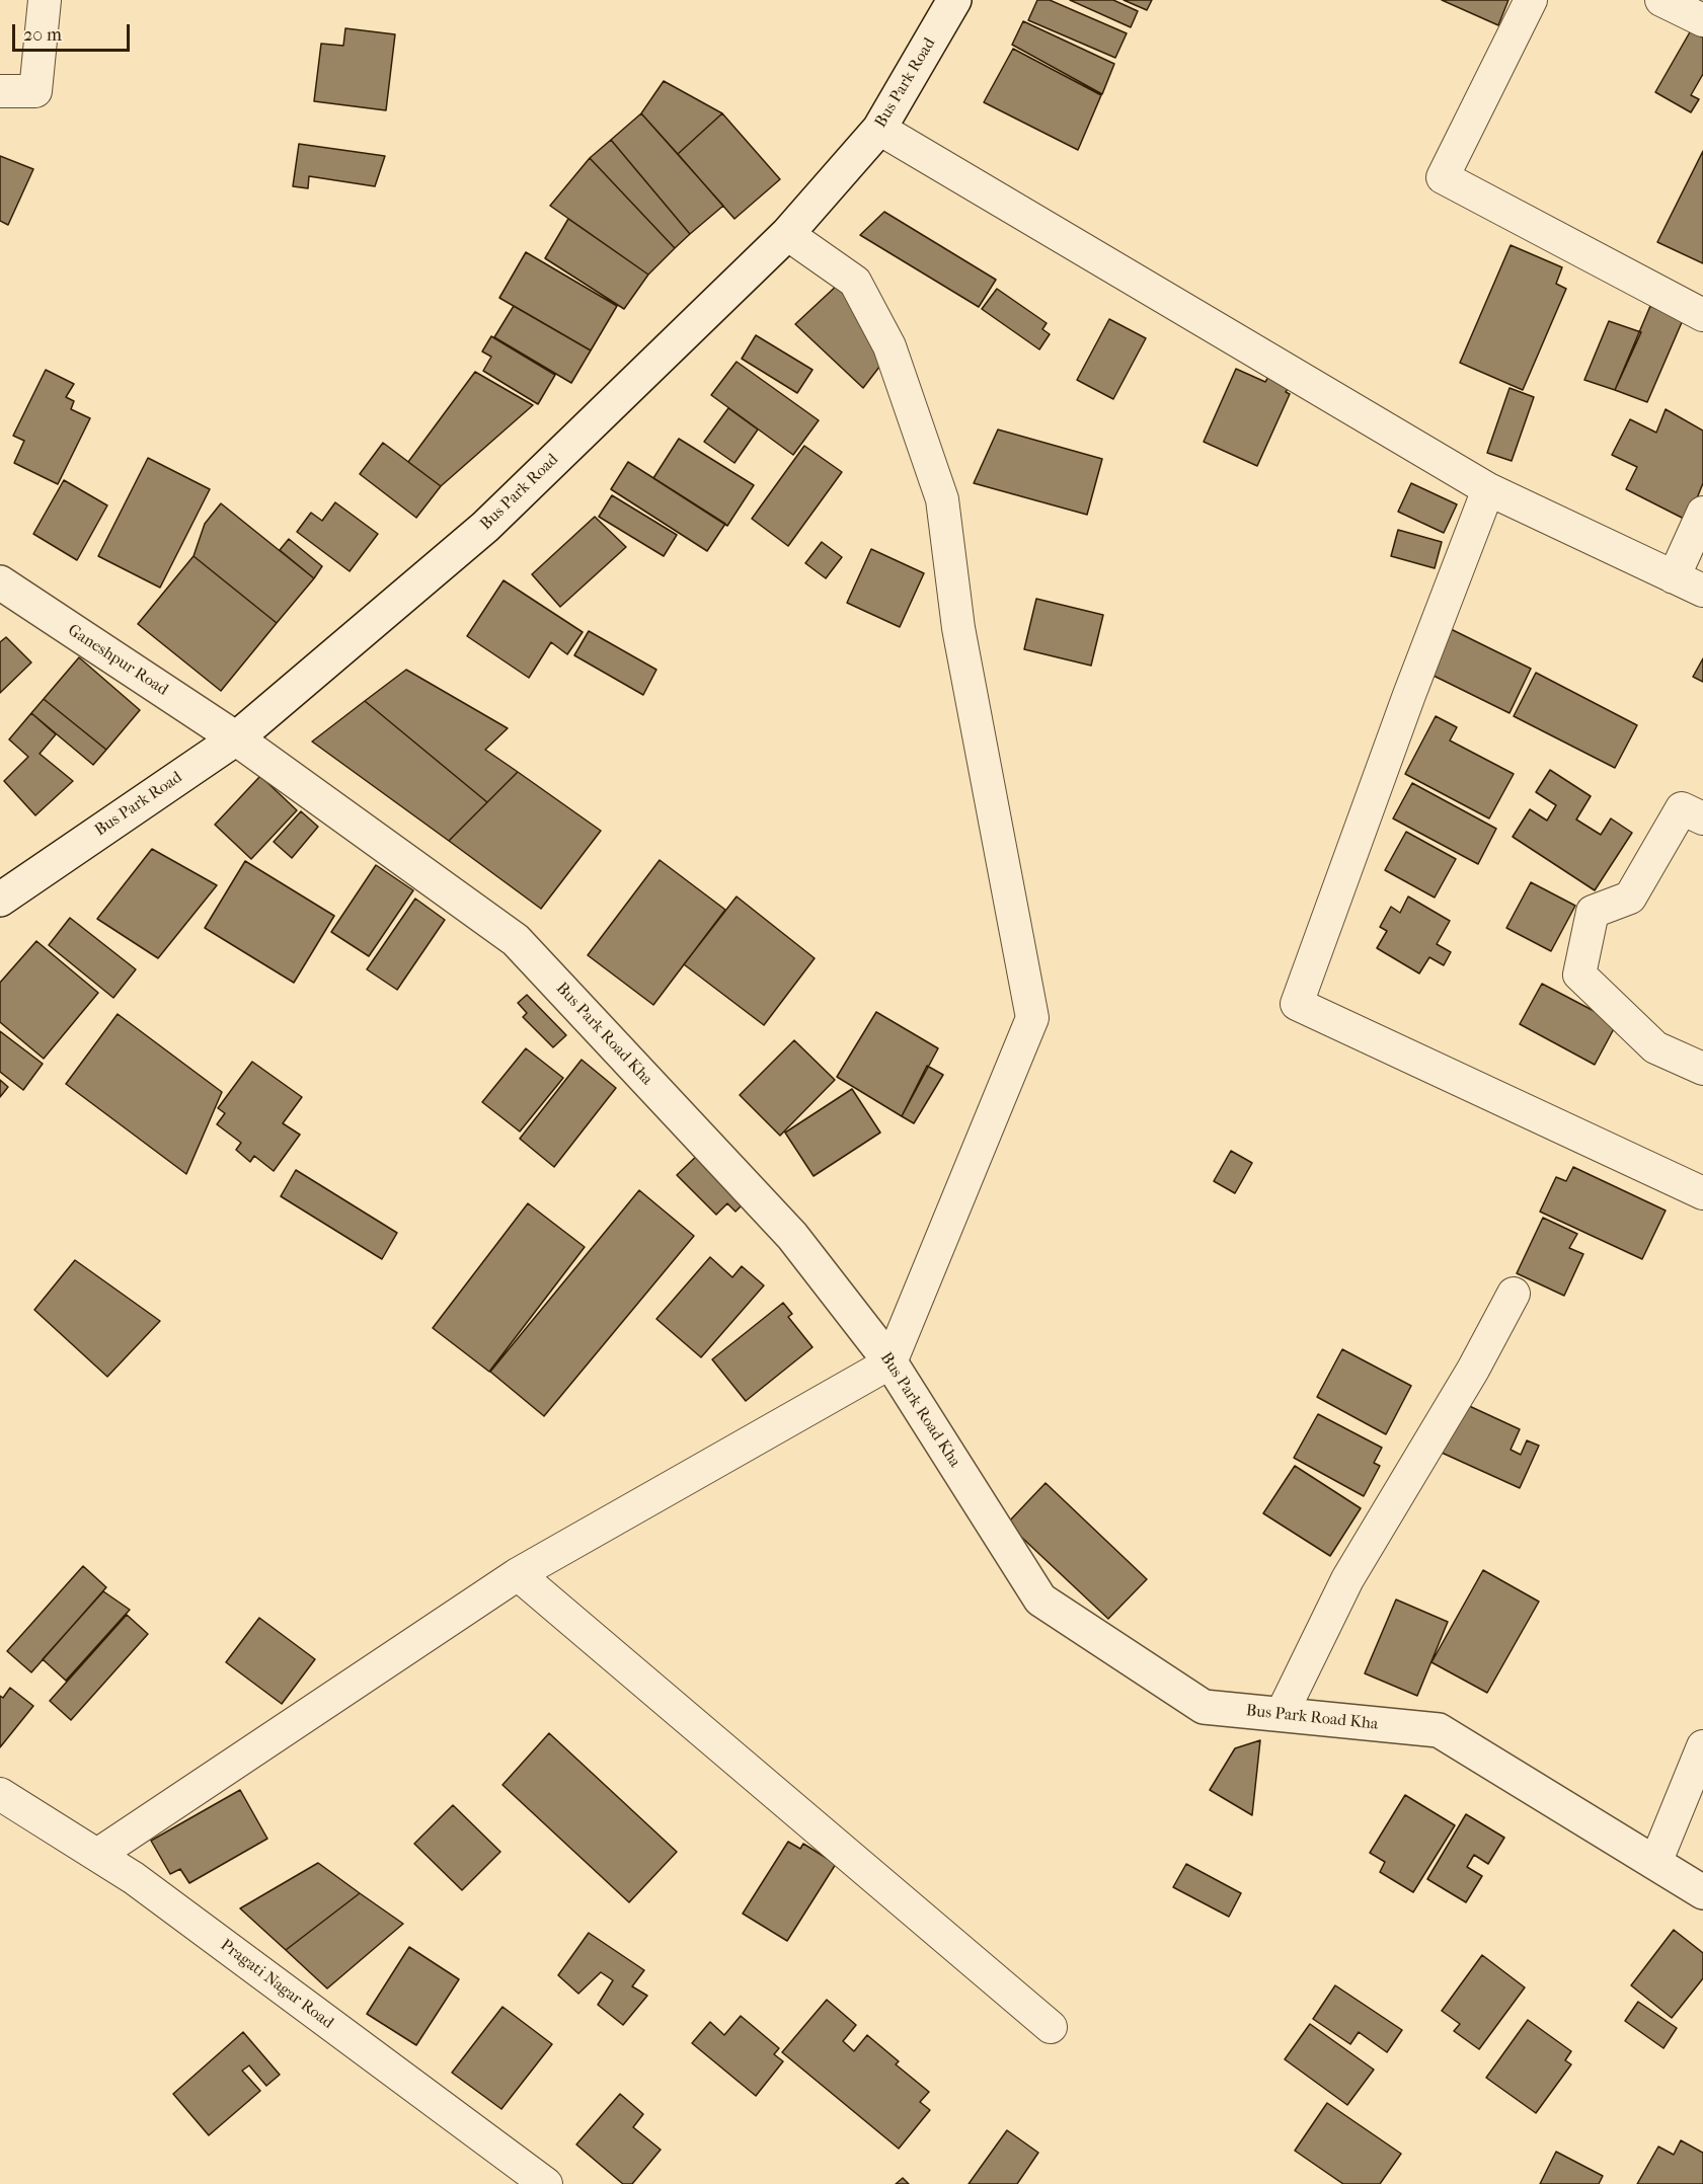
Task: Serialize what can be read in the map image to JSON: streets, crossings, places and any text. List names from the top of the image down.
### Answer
{
  "streets": {
    "street": [
      "Bus Park Road",
      "Ganeshpur Road",
      "Bus Park Road Kha",
      "Pragati Nagar Road"
    ]
  },
  "crossings": [
    ["Bus Park Road", "Ganeshpur Road"],
    ["Bus Park Road", "Bus Park Road Kha"],
    ["Ganeshpur Road", "Bus Park Road Kha"]
  ],
  "scale_bar": "20 m"
}
